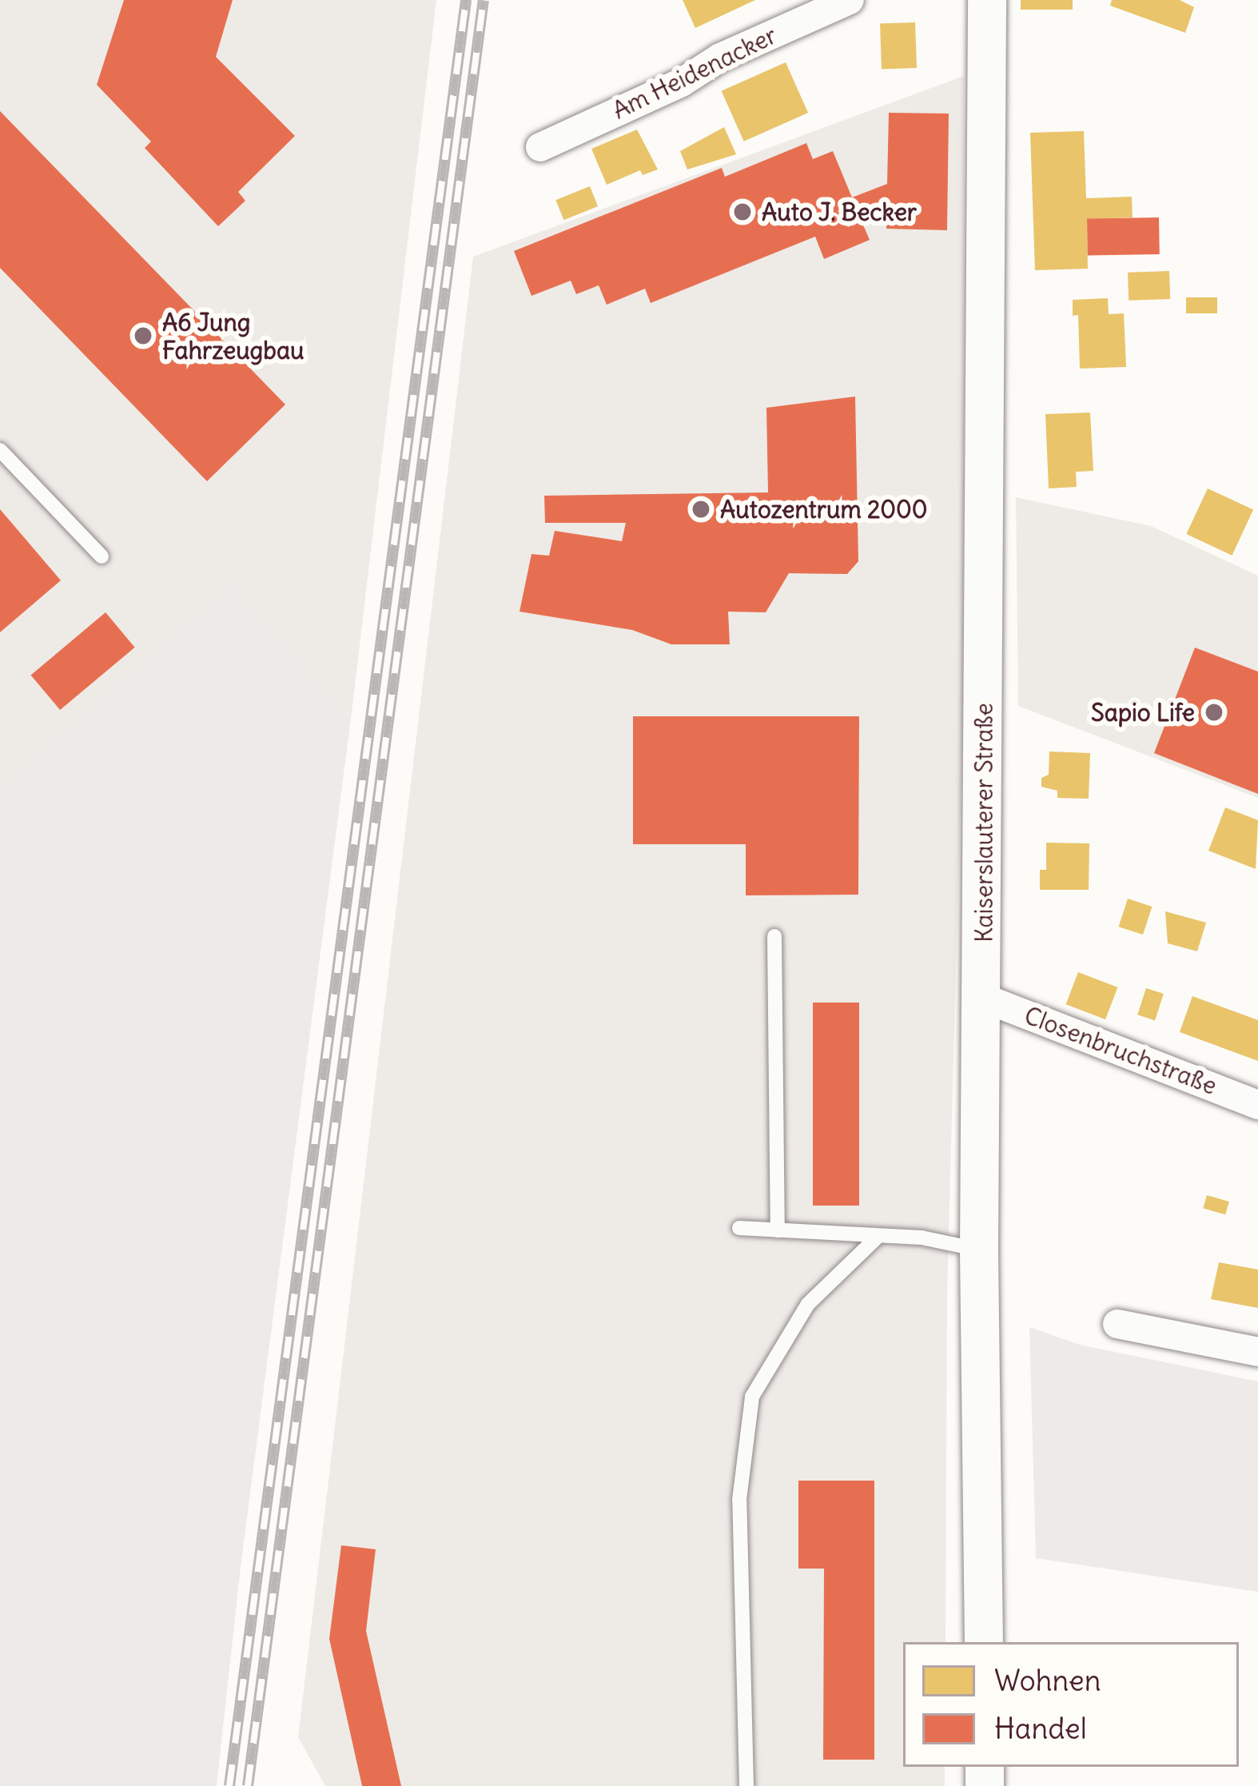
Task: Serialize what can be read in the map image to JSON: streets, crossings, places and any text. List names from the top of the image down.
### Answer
{
  "streets": {
    "main road": ["Kaiserslauterer Straße"],
    "street": ["Am Heidenacker", "Closenbruchstraße"]
  },
  "crossings": [
    ["Kaiserslauterer Straße", "Closenbruchstraße"]
  ],
  "places": [
    "Auto J. Becker",
    "A6 Jung Fahrzeugbau",
    "Autozentrum 2000",
    "Sapio Life"
  ],
  "legend": ["Wohnen", "Handel"]
}
